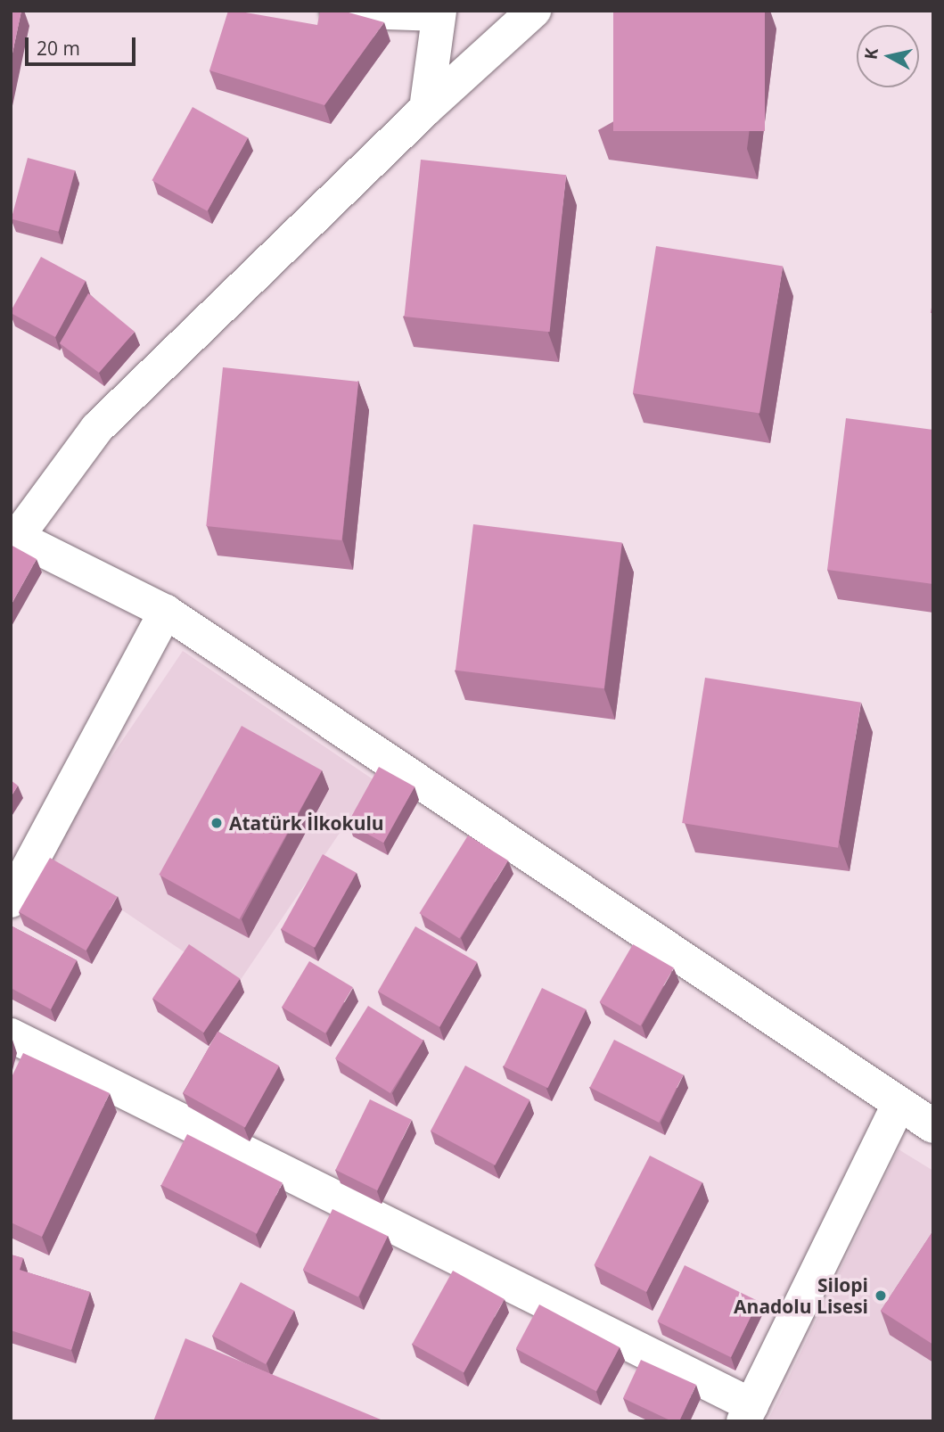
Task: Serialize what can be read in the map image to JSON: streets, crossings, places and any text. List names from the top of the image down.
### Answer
{
  "places": ["Atatürk İlkokulu", "Silopi Anadolu Lisesi"],
  "scale_bar": "20 m",
  "north": "left"
}
